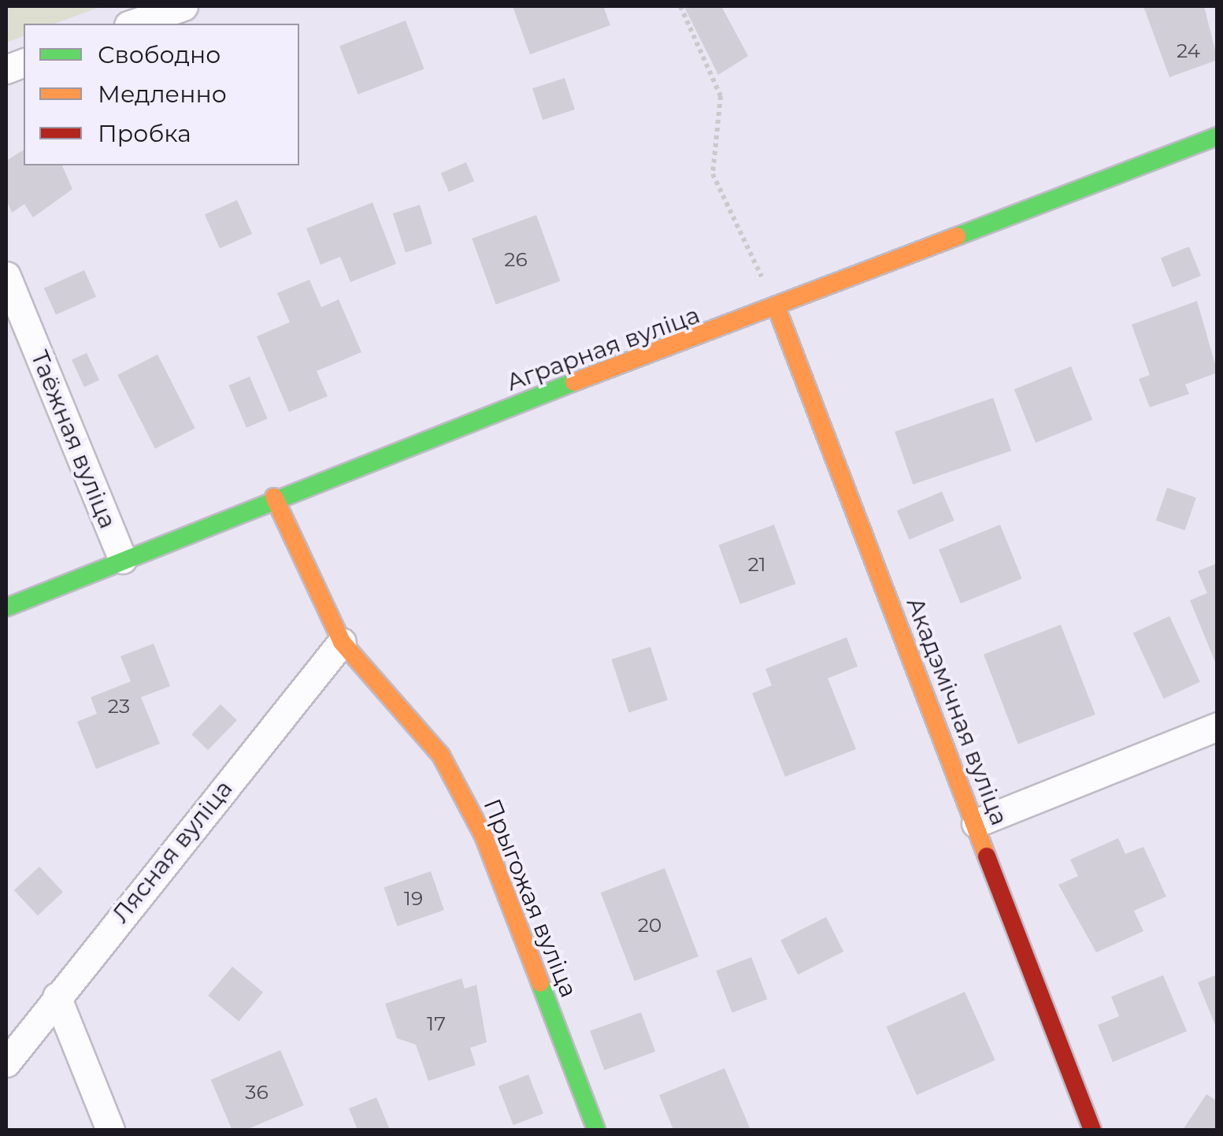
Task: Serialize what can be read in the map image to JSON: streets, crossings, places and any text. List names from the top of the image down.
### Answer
{
  "streets": {
    "street": [
      "Аграрная вуліца",
      "Таёжная вуліца",
      "Акадэмічная вуліца",
      "Лясная вуліца",
      "Прыгожая вуліца"
    ]
  },
  "crossings": [
    ["Аграрная вуліца", "Таёжная вуліца"],
    ["Аграрная вуліца", "Акадэмічная вуліца"],
    ["Аграрная вуліца", "Прыгожая вуліца"],
    ["Лясная вуліца", "Прыгожая вуліца"]
  ],
  "house_numbers": [
    "24",
    "26",
    "21",
    "23",
    "19",
    "20",
    "17",
    "36"
  ],
  "legend": ["Свободно", "Медленно", "Пробка"]
}
